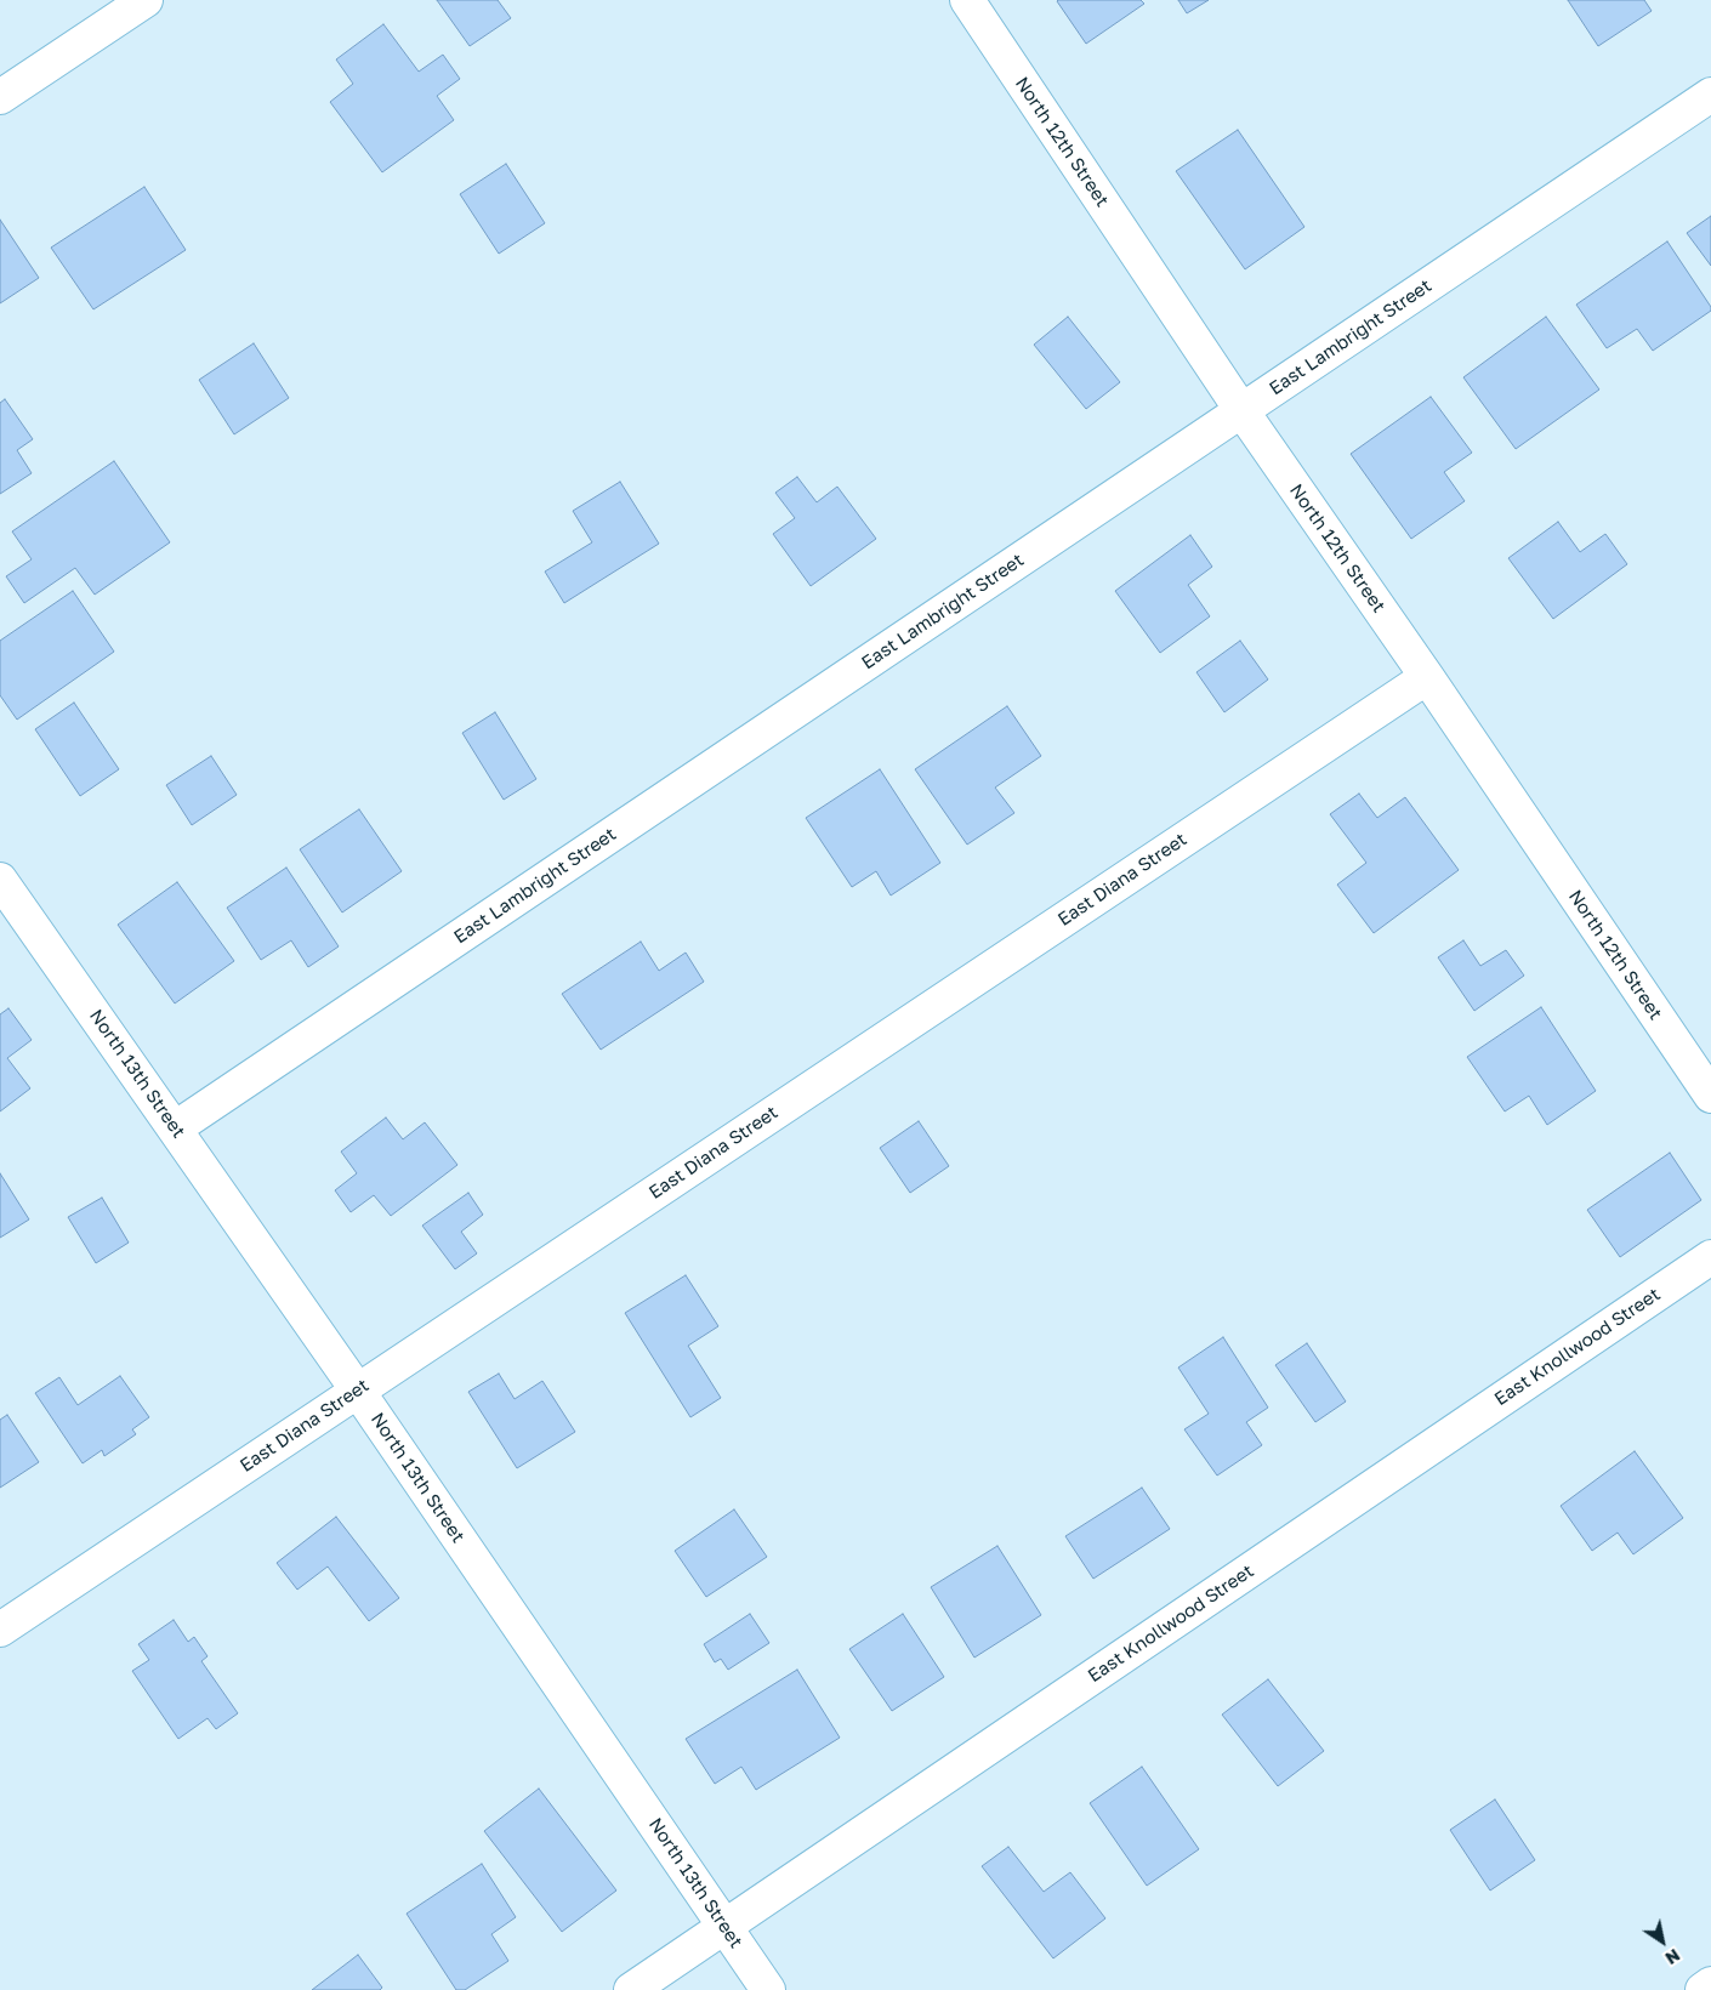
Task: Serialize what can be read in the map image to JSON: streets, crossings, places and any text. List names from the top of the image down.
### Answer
{
  "streets": {
    "street": [
      "North 12th Street",
      "East Lambright Street",
      "East Diana Street",
      "North 13th Street",
      "East Knollwood Street"
    ]
  },
  "crossings": [
    ["North 12th Street", "East Lambright Street"],
    ["North 12th Street", "East Diana Street"],
    ["East Lambright Street", "North 13th Street"],
    ["East Diana Street", "North 13th Street"],
    ["North 13th Street", "East Knollwood Street"]
  ],
  "north": "bottom right"
}
